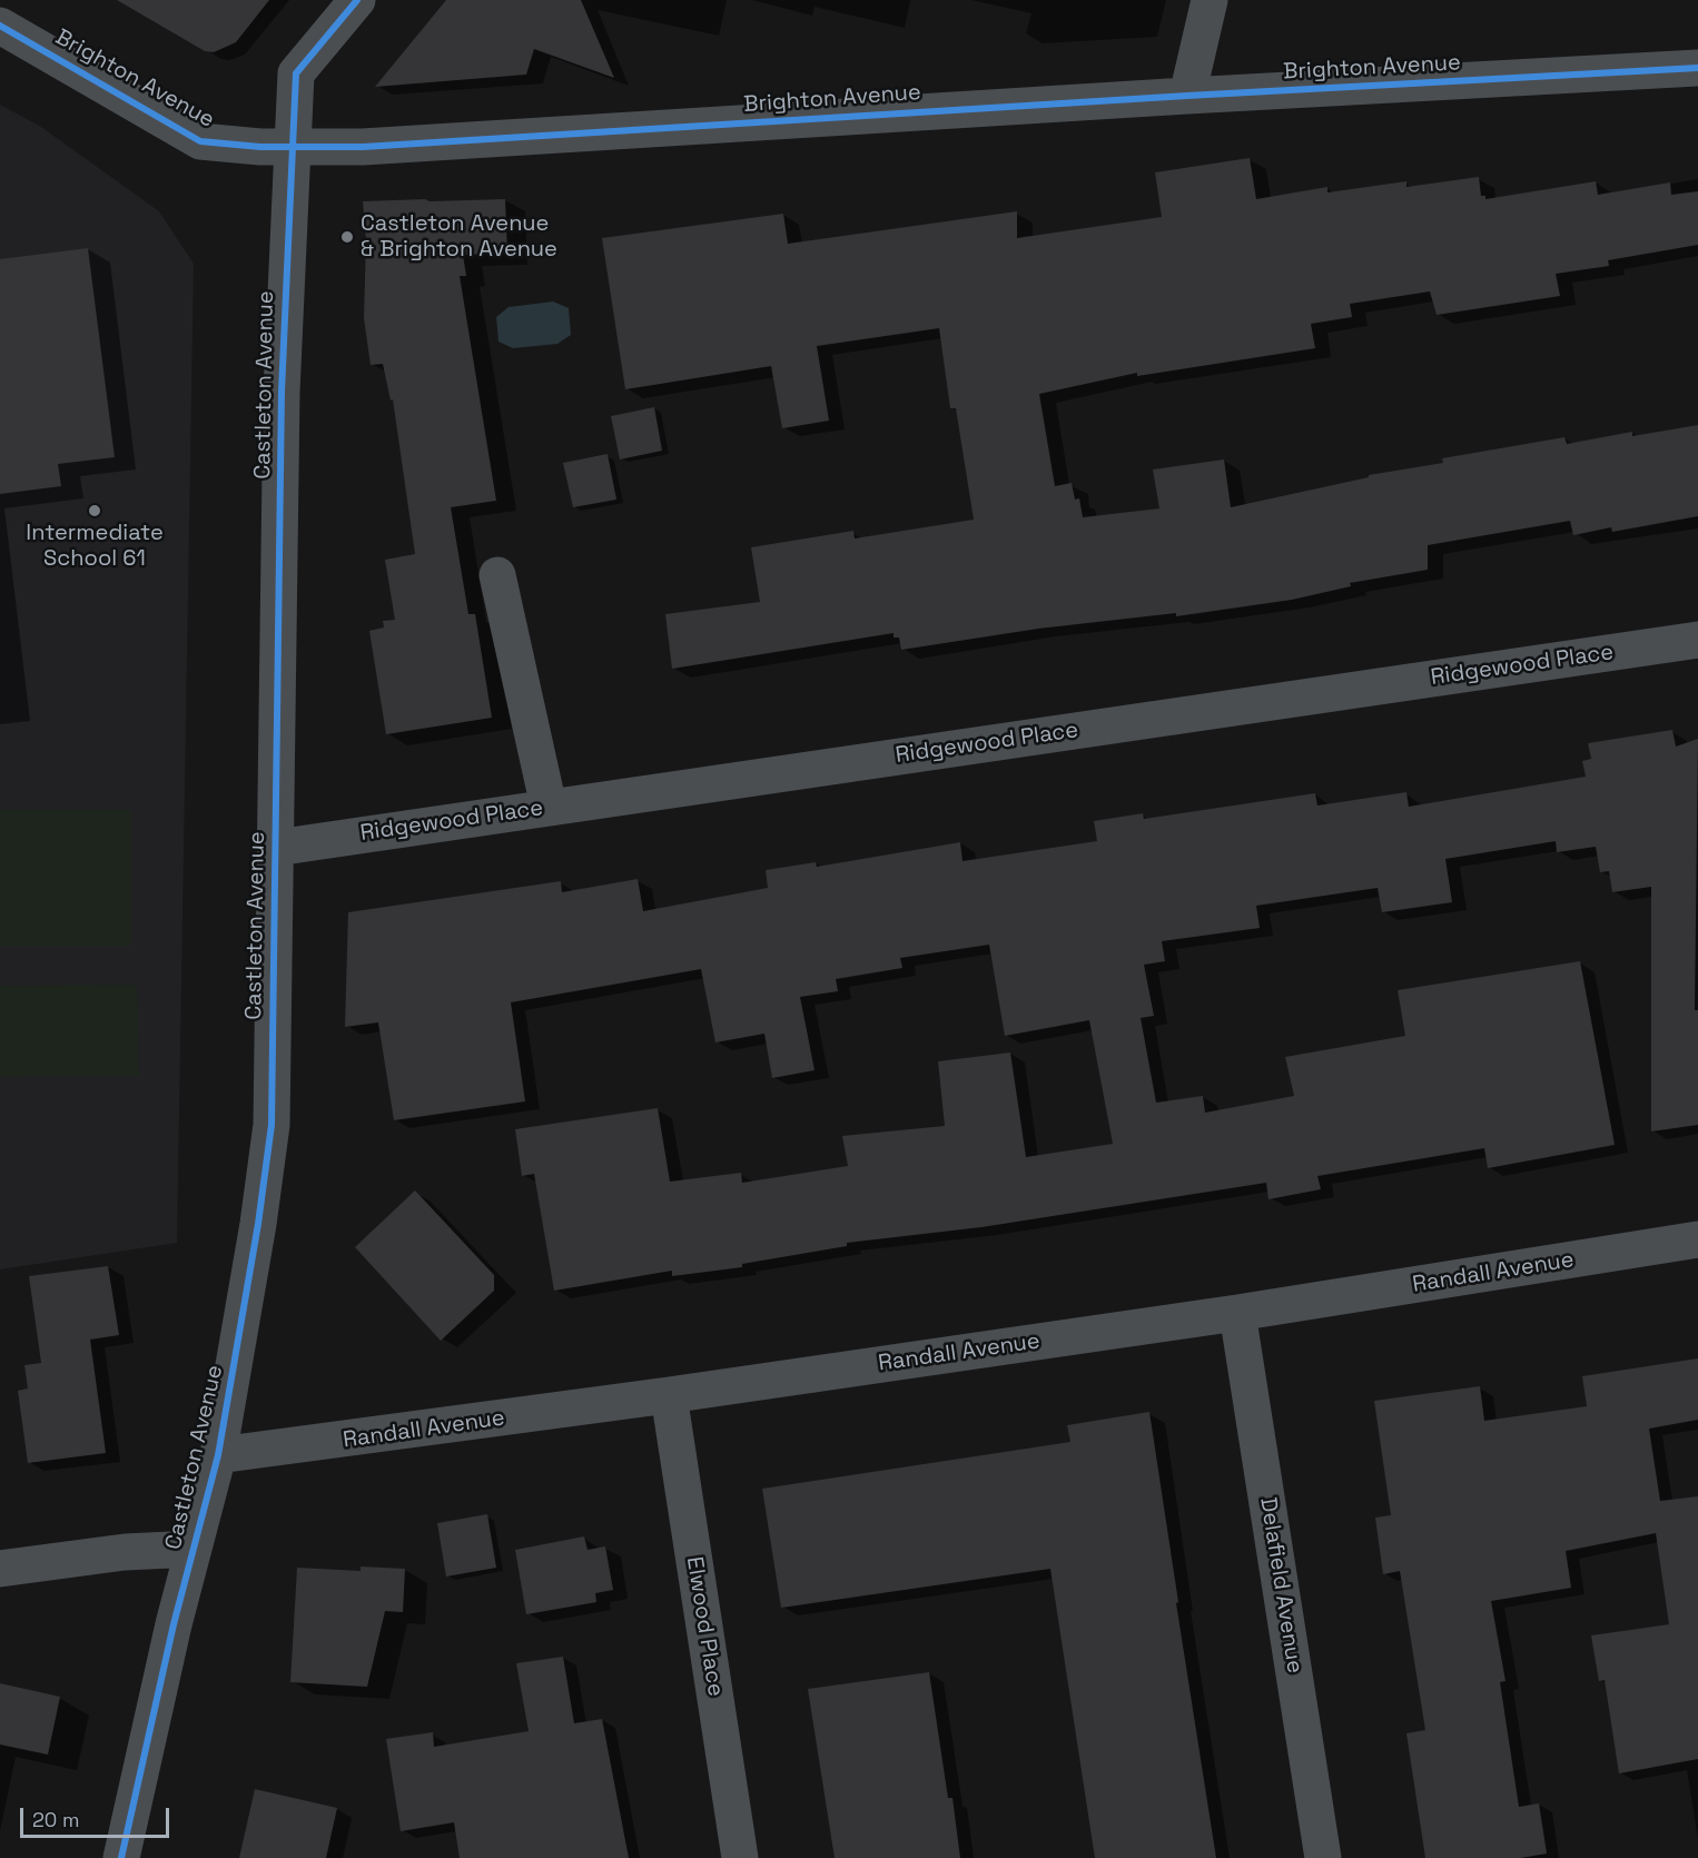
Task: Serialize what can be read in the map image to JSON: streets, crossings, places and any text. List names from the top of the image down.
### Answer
{
  "streets": {
    "street": [
      "Brighton Avenue",
      "Castleton Avenue",
      "Ridgewood Place",
      "Randall Avenue",
      "Delafield Avenue",
      "Elwood Place"
    ]
  },
  "crossings": [
    ["Brighton Avenue", "Castleton Avenue"],
    ["Castleton Avenue", "Ridgewood Place"],
    ["Castleton Avenue", "Randall Avenue"],
    ["Randall Avenue", "Delafield Avenue"],
    ["Randall Avenue", "Elwood Place"]
  ],
  "places": ["Castleton Avenue & Brighton Avenue", "Intermediate School 61"],
  "scale_bar": "20 m"
}
